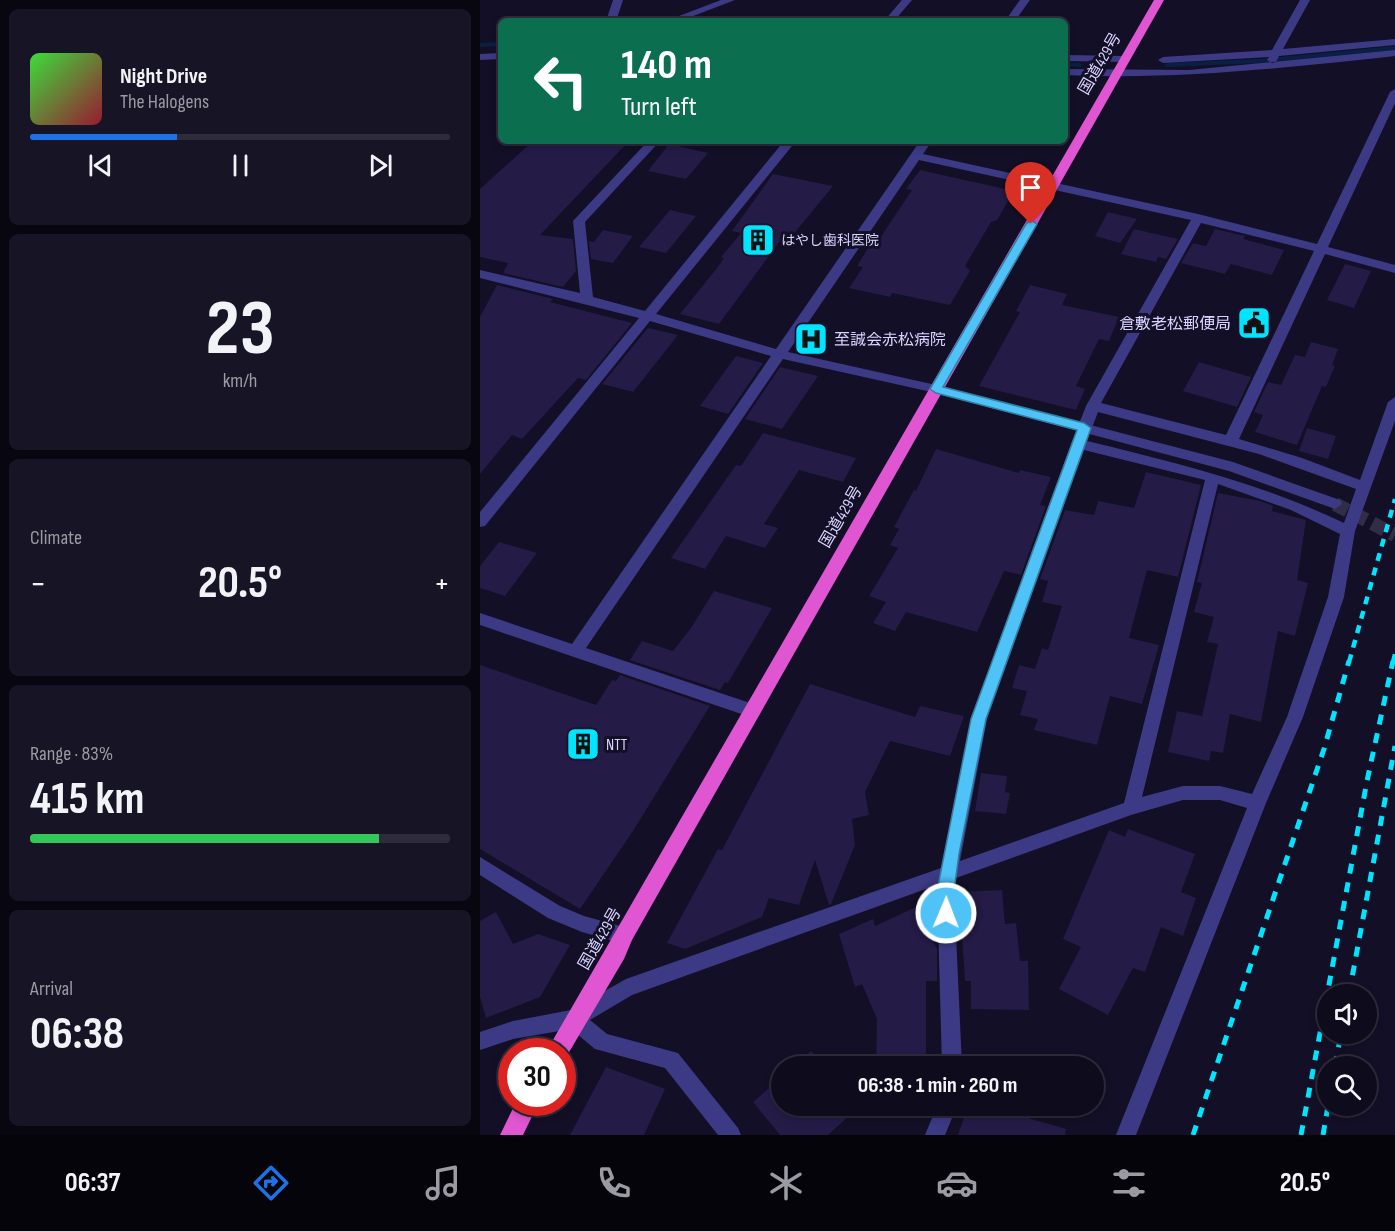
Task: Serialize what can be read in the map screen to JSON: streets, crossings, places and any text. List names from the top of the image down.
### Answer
{
  "streets": {
    "highway": ["国道429号"]
  },
  "places": {
    "building": ["はやし歯科医院", "NTT"],
    "public building": ["倉敷老松郵便局"],
    "hospital": ["至誠会赤松病院"]
  },
  "page": {
    "turn": ["140 m", "Turn left"],
    "song": ["Night Drive", "The Halogens"],
    "tile": [
      ["23", "km/h"],
      "Climate",
      ["Range · 83%", "415 km"],
      ["Arrival", "06:38"]
    ],
    "heat": ["−", "20.5°", "+"],
    "limit": "30",
    "trip": "06:38 · 1 min · 260 m",
    "tabs": ["06:37", "20.5°"]
  }
}
